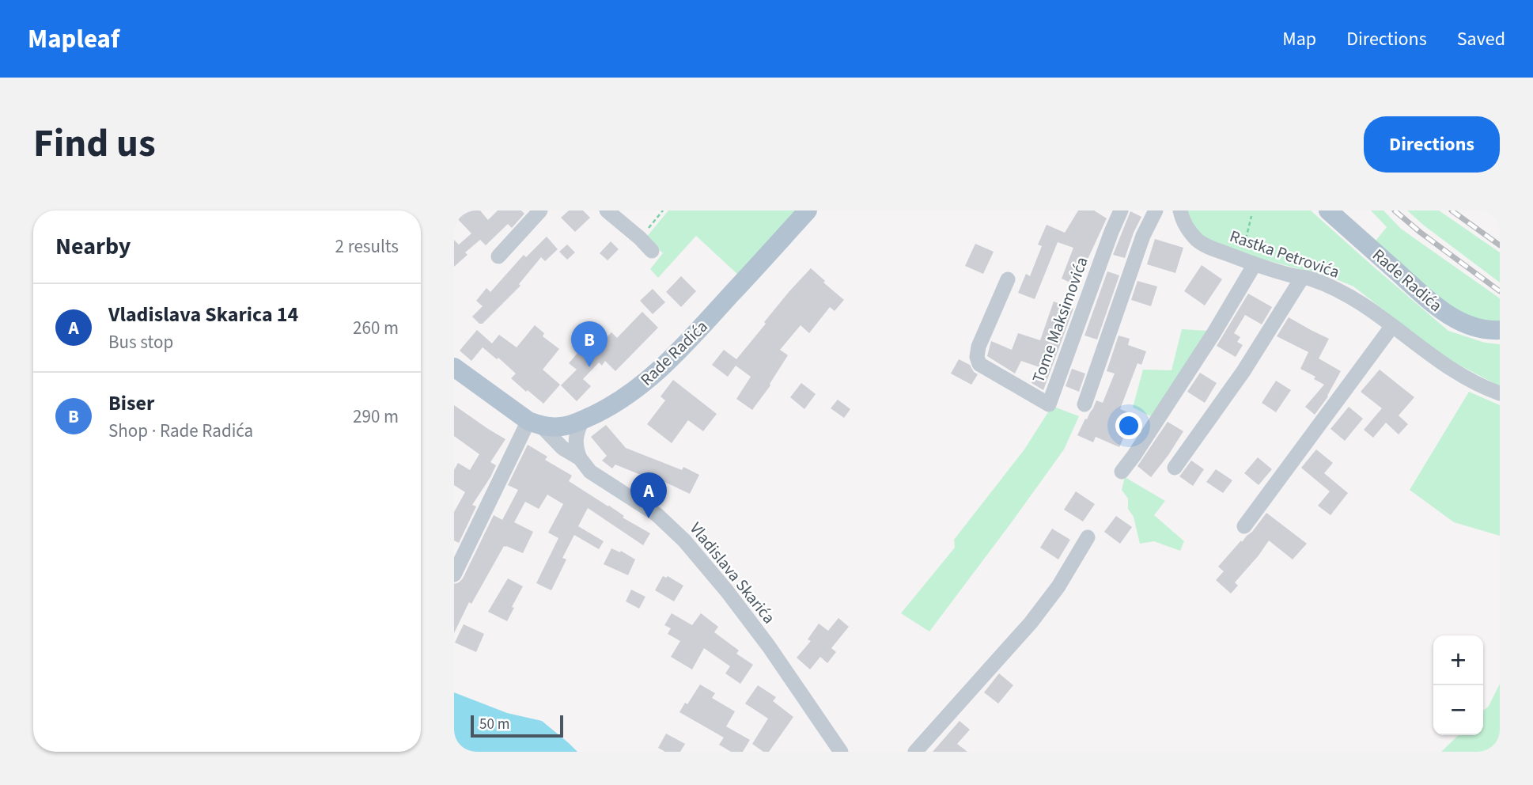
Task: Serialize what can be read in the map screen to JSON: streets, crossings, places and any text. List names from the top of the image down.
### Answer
{
  "streets": {
    "main road": ["Rade Radića"],
    "street": ["Rastka Petrovića", "Tome Maksimovića", "Vladislava Skarića"]
  },
  "crossings": [
    ["Rade Radića", "Vladislava Skarića"]
  ],
  "scale_bar": "50 m",
  "page": {
    "header": "Mapleaf",
    "nav": ["Map", "Directions", "Saved"],
    "title": "Find us",
    "buttons": "Directions",
    "heading": ["Nearby", "2 results"],
    "list": [
      {
        "mark": "A",
        "name": "Vladislava Skarica 14",
        "note": "Bus stop",
        "value": "260 m"
      },
      {
        "mark": "B",
        "name": "Biser",
        "note": "Shop · Rade Radića",
        "value": "290 m"
      }
    ],
    "pins": ["B", "A"],
    "map_buttons": ["+", "−"],
    "scale": "50 m"
  }
}
